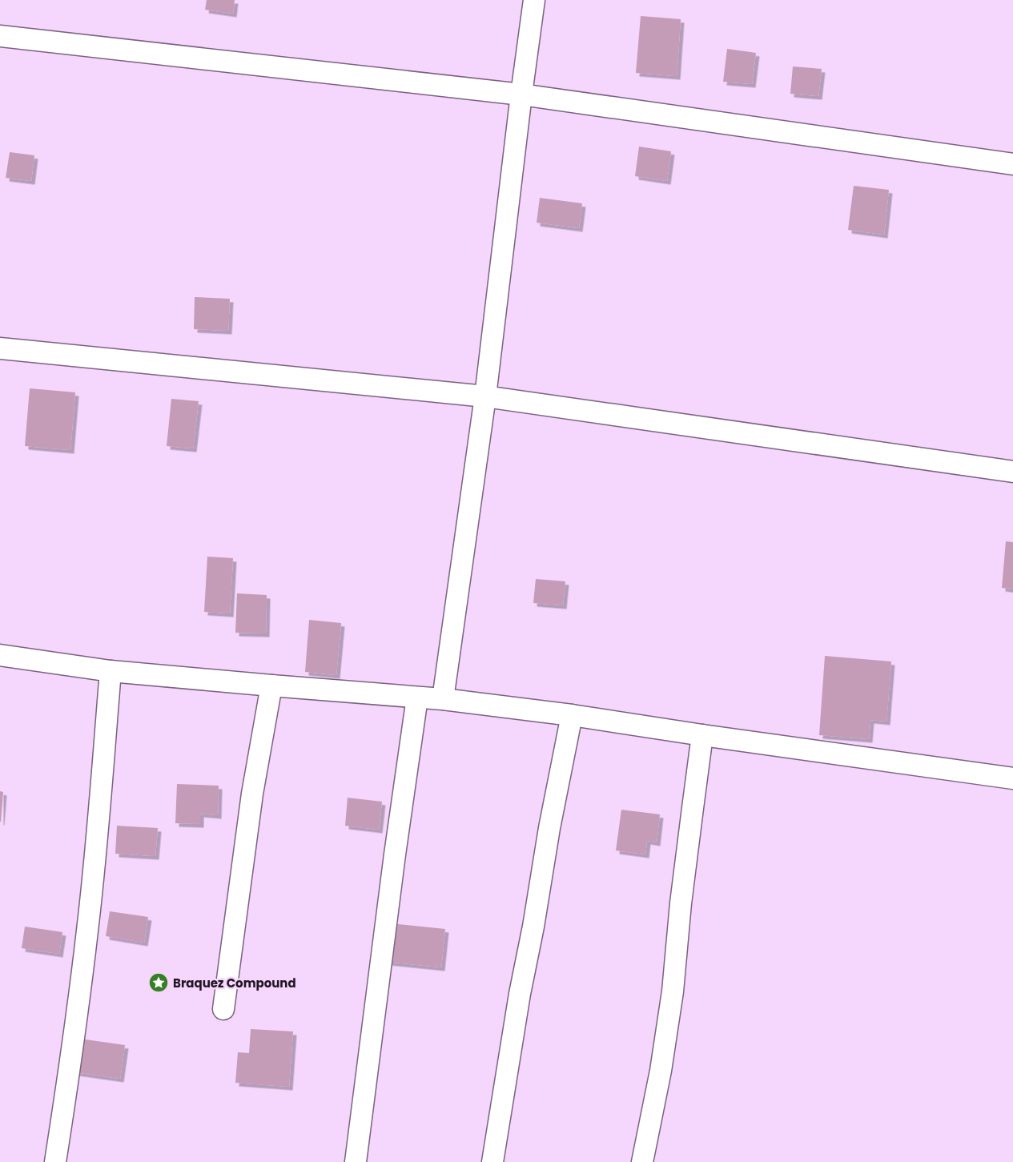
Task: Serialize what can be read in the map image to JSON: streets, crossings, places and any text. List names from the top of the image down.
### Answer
{
  "places": {
    "place": ["Braquez Compound"]
  }
}
